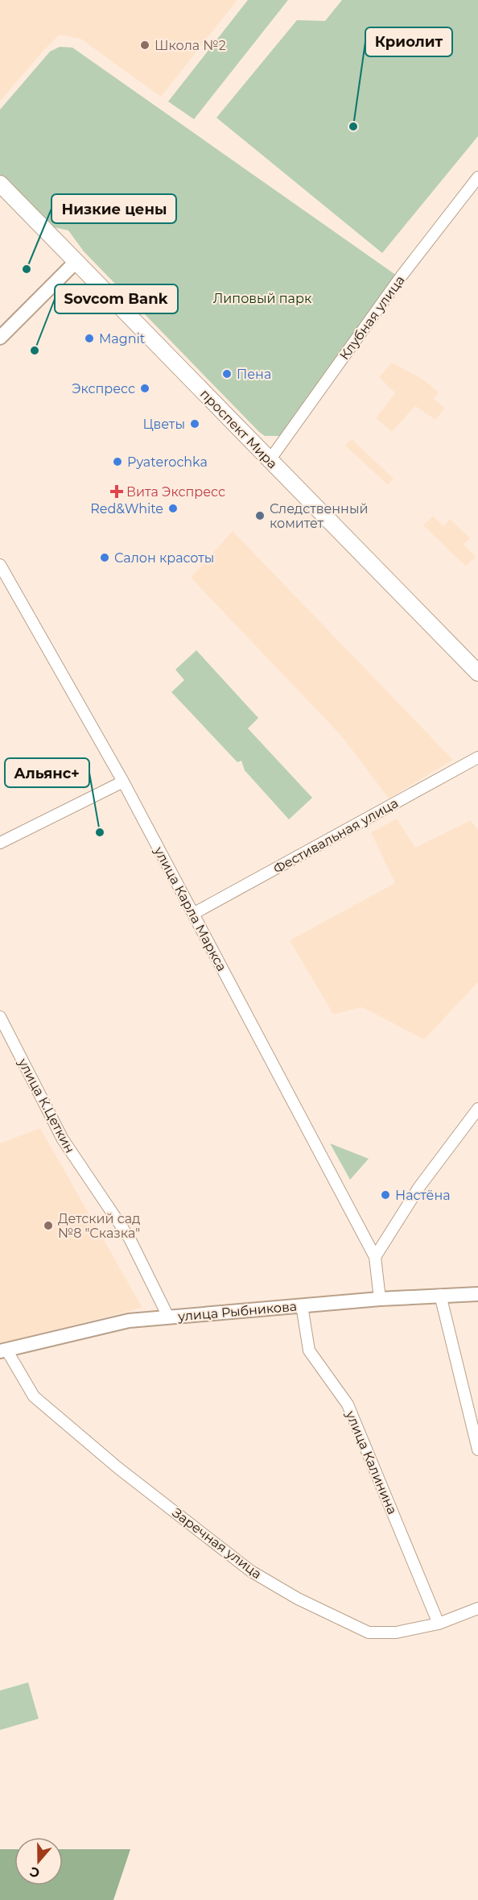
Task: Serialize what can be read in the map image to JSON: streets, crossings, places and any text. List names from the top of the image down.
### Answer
{
  "streets": {
    "main road": ["проспект Мира"],
    "street": [
      "Клубная улица",
      "Фестивальная улица",
      "улица Карла Маркса",
      "улица К.Цеткин",
      "улица Рыбникова",
      "улица Калинина",
      "Заречная улица"
    ]
  },
  "crossings": [
    ["Клубная улица", "проспект Мира"],
    ["Фестивальная улица", "улица Карла Маркса"],
    ["улица К.Цеткин", "улица Рыбникова"],
    ["улица Рыбникова", "улица Калинина"],
    ["улица Рыбникова", "Заречная улица"],
    ["улица Калинина", "Заречная улица"]
  ],
  "parks": ["Липовый парк"],
  "places": {
    "other": [
      "Школа №2",
      "Криолит",
      "Низкие цены",
      "Magnit",
      "Sovcom Bank",
      "Пена",
      "Экспресс",
      "Цветы",
      "Pyaterochka",
      "Red&White",
      "Следственный комитет",
      "Салон красоты",
      "Альянс+",
      "Настёна",
      "Детский сад №8 \"Сказка\""
    ],
    "health": ["Вита Экспресс"]
  },
  "north": "bottom"
}
